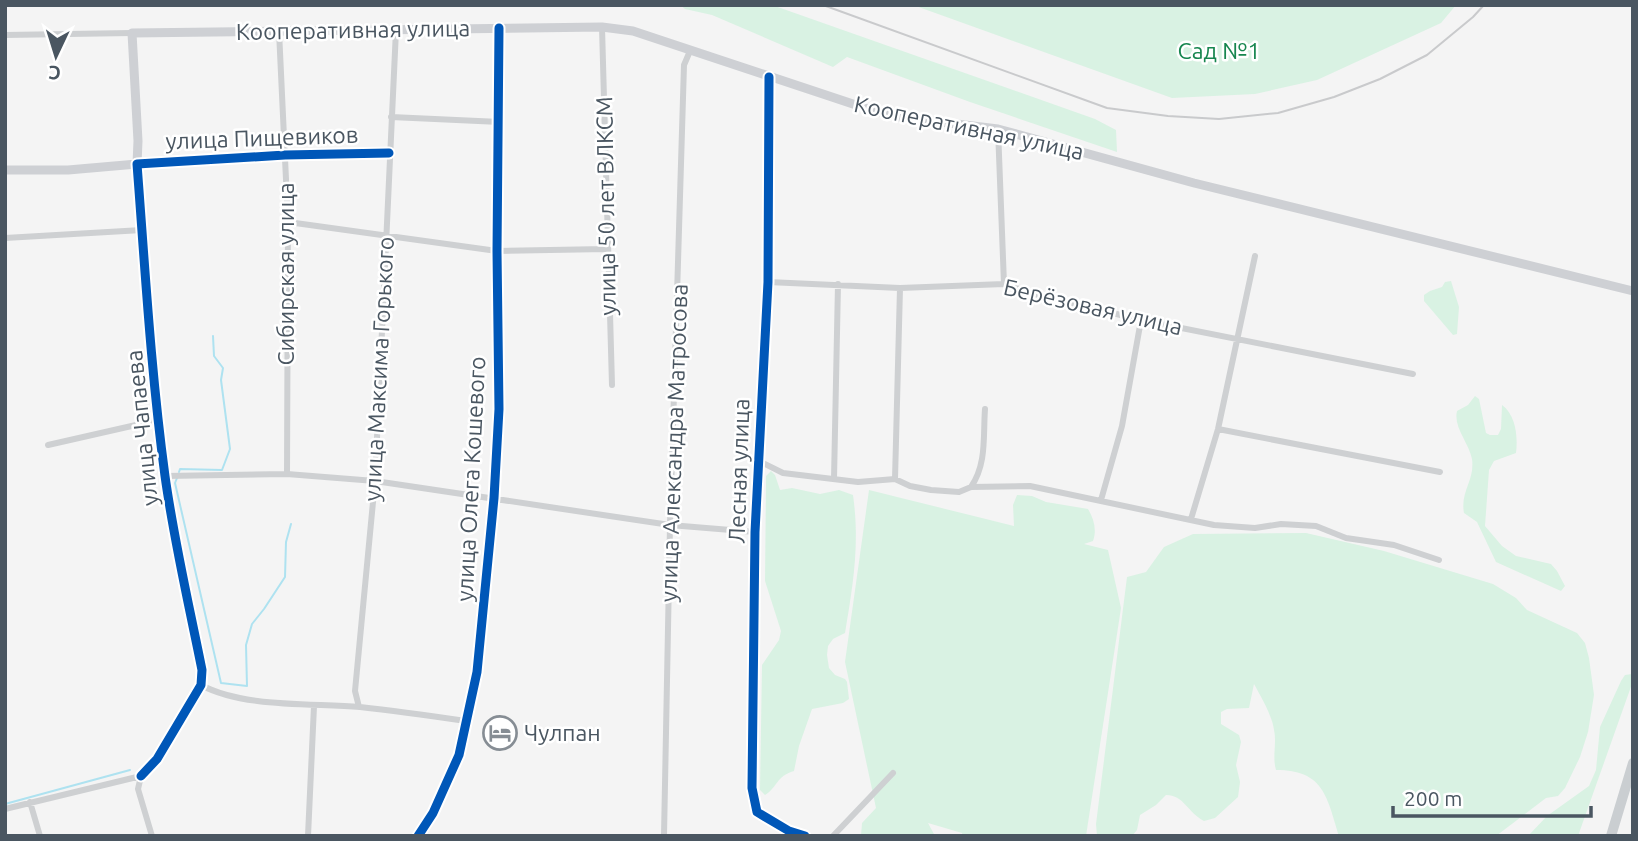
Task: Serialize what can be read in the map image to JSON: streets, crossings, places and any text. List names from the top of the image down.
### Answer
{
  "streets": {
    "main road": ["Кооперативная улица", "улица Пищевиков", "улица Чапаева"],
    "street": [
      "улица 50 лет ВЛКСМ",
      "Сибирская улица",
      "Берёзовая улица",
      "улица Максима Горького",
      "улица Александра Матросова",
      "Лесная улица",
      "улица Олега Кошевого"
    ]
  },
  "crossings": [
    ["Кооперативная улица", "улица 50 лет ВЛКСМ"],
    ["Кооперативная улица", "Сибирская улица"],
    ["Кооперативная улица", "улица Максима Горького"],
    ["Кооперативная улица", "улица Чапаева"],
    ["Кооперативная улица", "улица Александра Матросова"],
    ["Кооперативная улица", "Лесная улица"],
    ["Кооперативная улица", "улица Олега Кошевого"],
    ["улица Пищевиков", "Сибирская улица"],
    ["улица Пищевиков", "улица Максима Горького"],
    ["улица Пищевиков", "улица Чапаева"],
    ["Берёзовая улица", "Лесная улица"]
  ],
  "parks": ["Сад №1"],
  "places": {
    "hotel": ["Чулпан"]
  },
  "scale_bar": "200 m",
  "north": "bottom"
}
